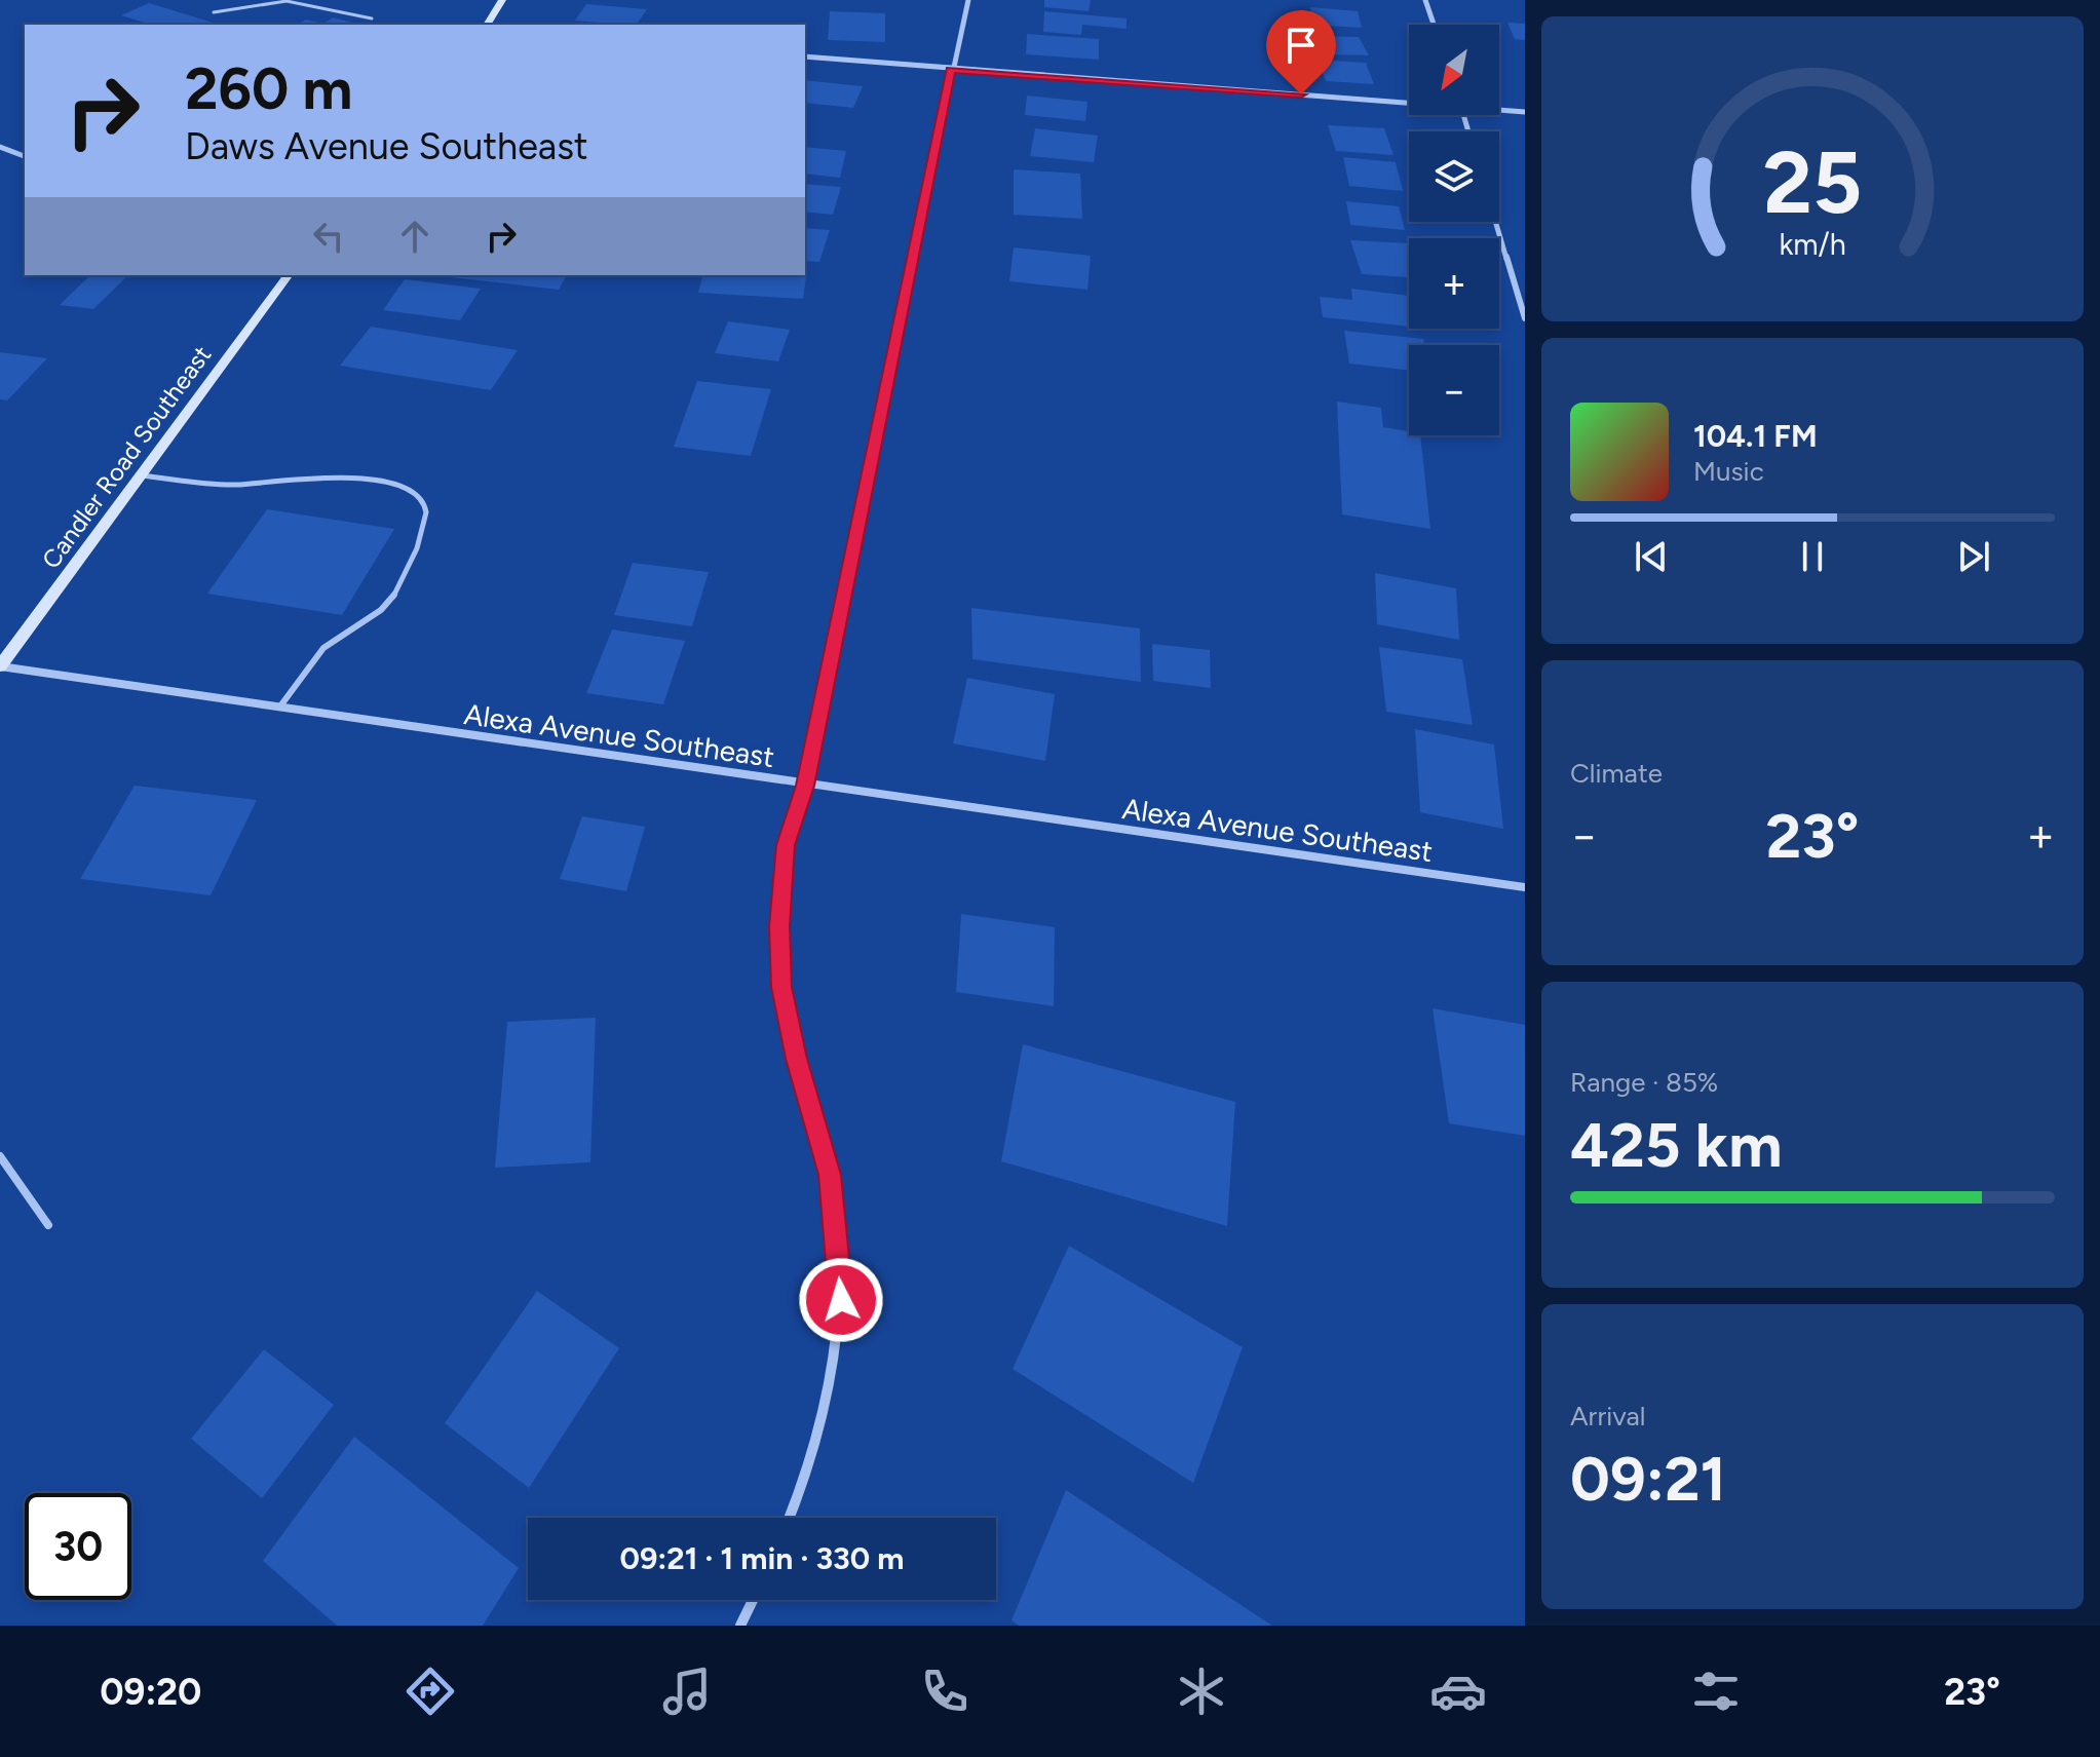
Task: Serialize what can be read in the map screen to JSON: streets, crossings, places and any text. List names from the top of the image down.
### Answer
{
  "streets": {
    "main road": ["Candler Road Southeast"],
    "street": ["Alexa Avenue Southeast"]
  },
  "crossings": [
    ["Candler Road Southeast", "Alexa Avenue Southeast"]
  ],
  "north": "bottom left",
  "page": {
    "map_buttons": ["+", "−"],
    "turn": ["260 m", "Daws Avenue Southeast"],
    "song": ["104.1 FM", "Music"],
    "tile": [
      "Climate",
      ["Range · 85%", "425 km"],
      ["Arrival", "09:21"]
    ],
    "heat": ["−", "23°", "+"],
    "limit": "30",
    "trip": "09:21 · 1 min · 330 m",
    "tabs": ["09:20", "23°"],
    "gauge": ["25", "km/h"]
  }
}
